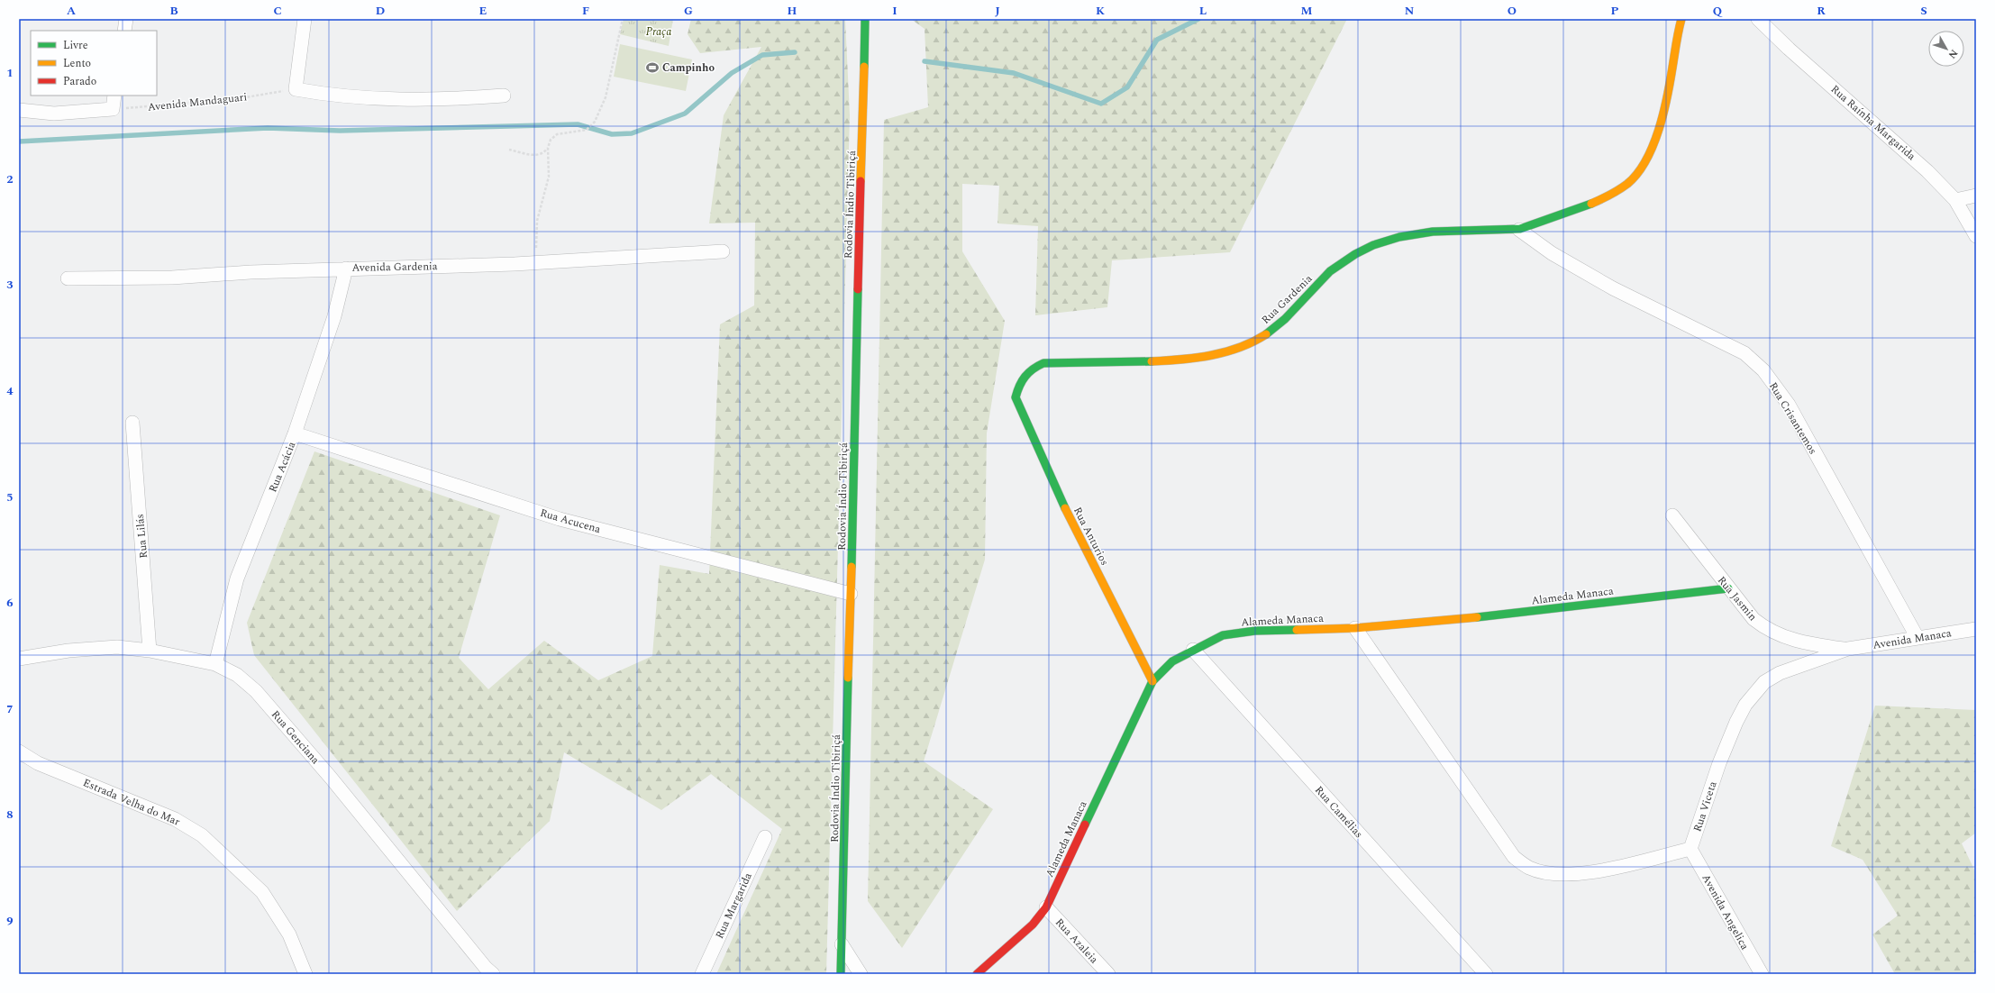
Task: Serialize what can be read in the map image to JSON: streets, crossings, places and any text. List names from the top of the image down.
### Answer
{
  "streets": {
    "main road": [
      "Rodovia Índio Tibiriçá",
      "Rua Gardenia",
      "Rua Anturios",
      "Alameda Manaca"
    ],
    "street": [
      "Rua Raínha Margarida",
      "Avenida Gardenia",
      "Rua Crisantemos",
      "Rua Acácia",
      "Rua Acucena",
      "Rua Lilás",
      "Rua Jasmin",
      "Avenida Manaca",
      "Rua Genciana",
      "Estrada Velha do Mar",
      "Rua Viceta",
      "Rua Camélias",
      "Rua Margarida",
      "Avenida Angelica",
      "Rua Azaleia"
    ],
    "path": ["Avenida Mandaguari"]
  },
  "crossings": [
    ["Rodovia Índio Tibiriçá", "Rua Acucena"],
    ["Avenida Gardenia", "Rua Acácia"],
    ["Rua Gardenia", "Rua Crisantemos"],
    ["Rua Gardenia", "Rua Anturios"],
    ["Rua Crisantemos", "Avenida Manaca"],
    ["Rua Acácia", "Rua Acucena"],
    ["Rua Acácia", "Rua Genciana"],
    ["Rua Lilás", "Rua Genciana"],
    ["Rua Anturios", "Alameda Manaca"],
    ["Alameda Manaca", "Rua Jasmin"],
    ["Alameda Manaca", "Rua Camélias"],
    ["Alameda Manaca", "Rua Azaleia"],
    ["Rua Jasmin", "Avenida Manaca"],
    ["Rua Jasmin", "Rua Viceta"],
    ["Avenida Manaca", "Rua Viceta"],
    ["Rua Viceta", "Avenida Angelica"]
  ],
  "parks": ["Praça"],
  "places": {
    "sports": ["Campinho"]
  },
  "legend": ["Livre", "Lento", "Parado"],
  "north": "bottom right",
  "grid": {
    "columns": [
      "A",
      "B",
      "C",
      "D",
      "E",
      "F",
      "G",
      "H",
      "I",
      "J",
      "K",
      "L",
      "M",
      "N",
      "O",
      "P",
      "Q",
      "R",
      "S"
    ],
    "rows": [
      "1",
      "2",
      "3",
      "4",
      "5",
      "6",
      "7",
      "8",
      "9"
    ]
  }
}
